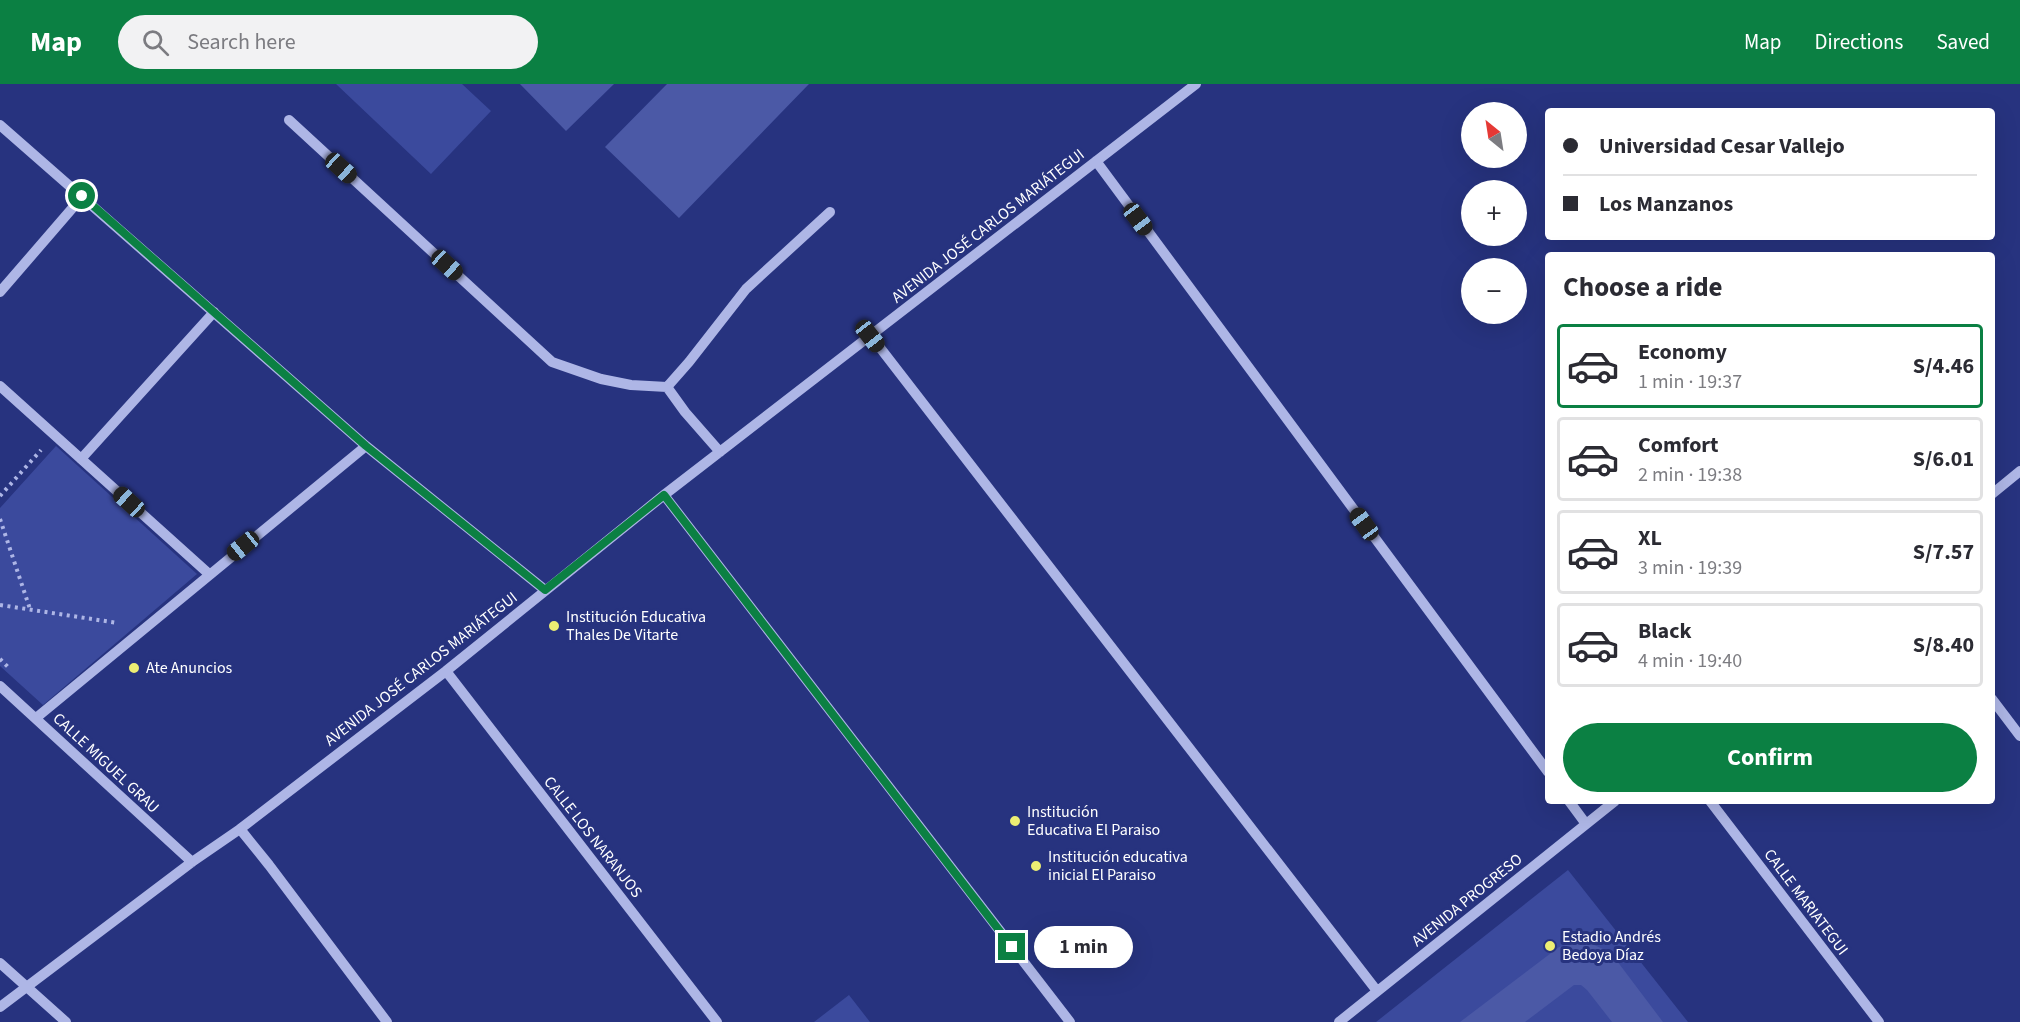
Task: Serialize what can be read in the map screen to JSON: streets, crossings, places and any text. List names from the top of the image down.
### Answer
{
  "streets": {
    "street": [
      "AVENIDA JOSÉ CARLOS MARIÁTEGUI",
      "CALLE MIGUEL GRAU",
      "CALLE LOS NARANJOS",
      "AVENIDA PROGRESO",
      "CALLE MARIATEGUI"
    ]
  },
  "crossings": [
    ["AVENIDA JOSÉ CARLOS MARIÁTEGUI", "CALLE MIGUEL GRAU"],
    ["AVENIDA JOSÉ CARLOS MARIÁTEGUI", "CALLE LOS NARANJOS"]
  ],
  "places": [
    "Institución Educativa Thales De Vitarte",
    "Ate Anuncios",
    "Institución Educativa El Paraiso",
    "Institución educativa inicial El Paraiso",
    "Estadio Andrés Bedoya Díaz"
  ],
  "north": "top left",
  "page": {
    "header": "Map",
    "search": "Search here",
    "nav": ["Map", "Directions", "Saved"],
    "map_buttons": ["+", "−"],
    "banner": ["Universidad Cesar Vallejo", "Los Manzanos"],
    "heading": "Choose a ride",
    "list": [
      {
        "name": "Economy",
        "note": "1 min · 19:37",
        "value": "S/4.46"
      },
      {
        "name": "Comfort",
        "note": "2 min · 19:38",
        "value": "S/6.01"
      },
      {
        "name": "XL",
        "note": "3 min · 19:39",
        "value": "S/7.57"
      },
      {
        "name": "Black",
        "note": "4 min · 19:40",
        "value": "S/8.40"
      }
    ],
    "buttons": "Confirm",
    "bubble": "1 min"
  }
}
